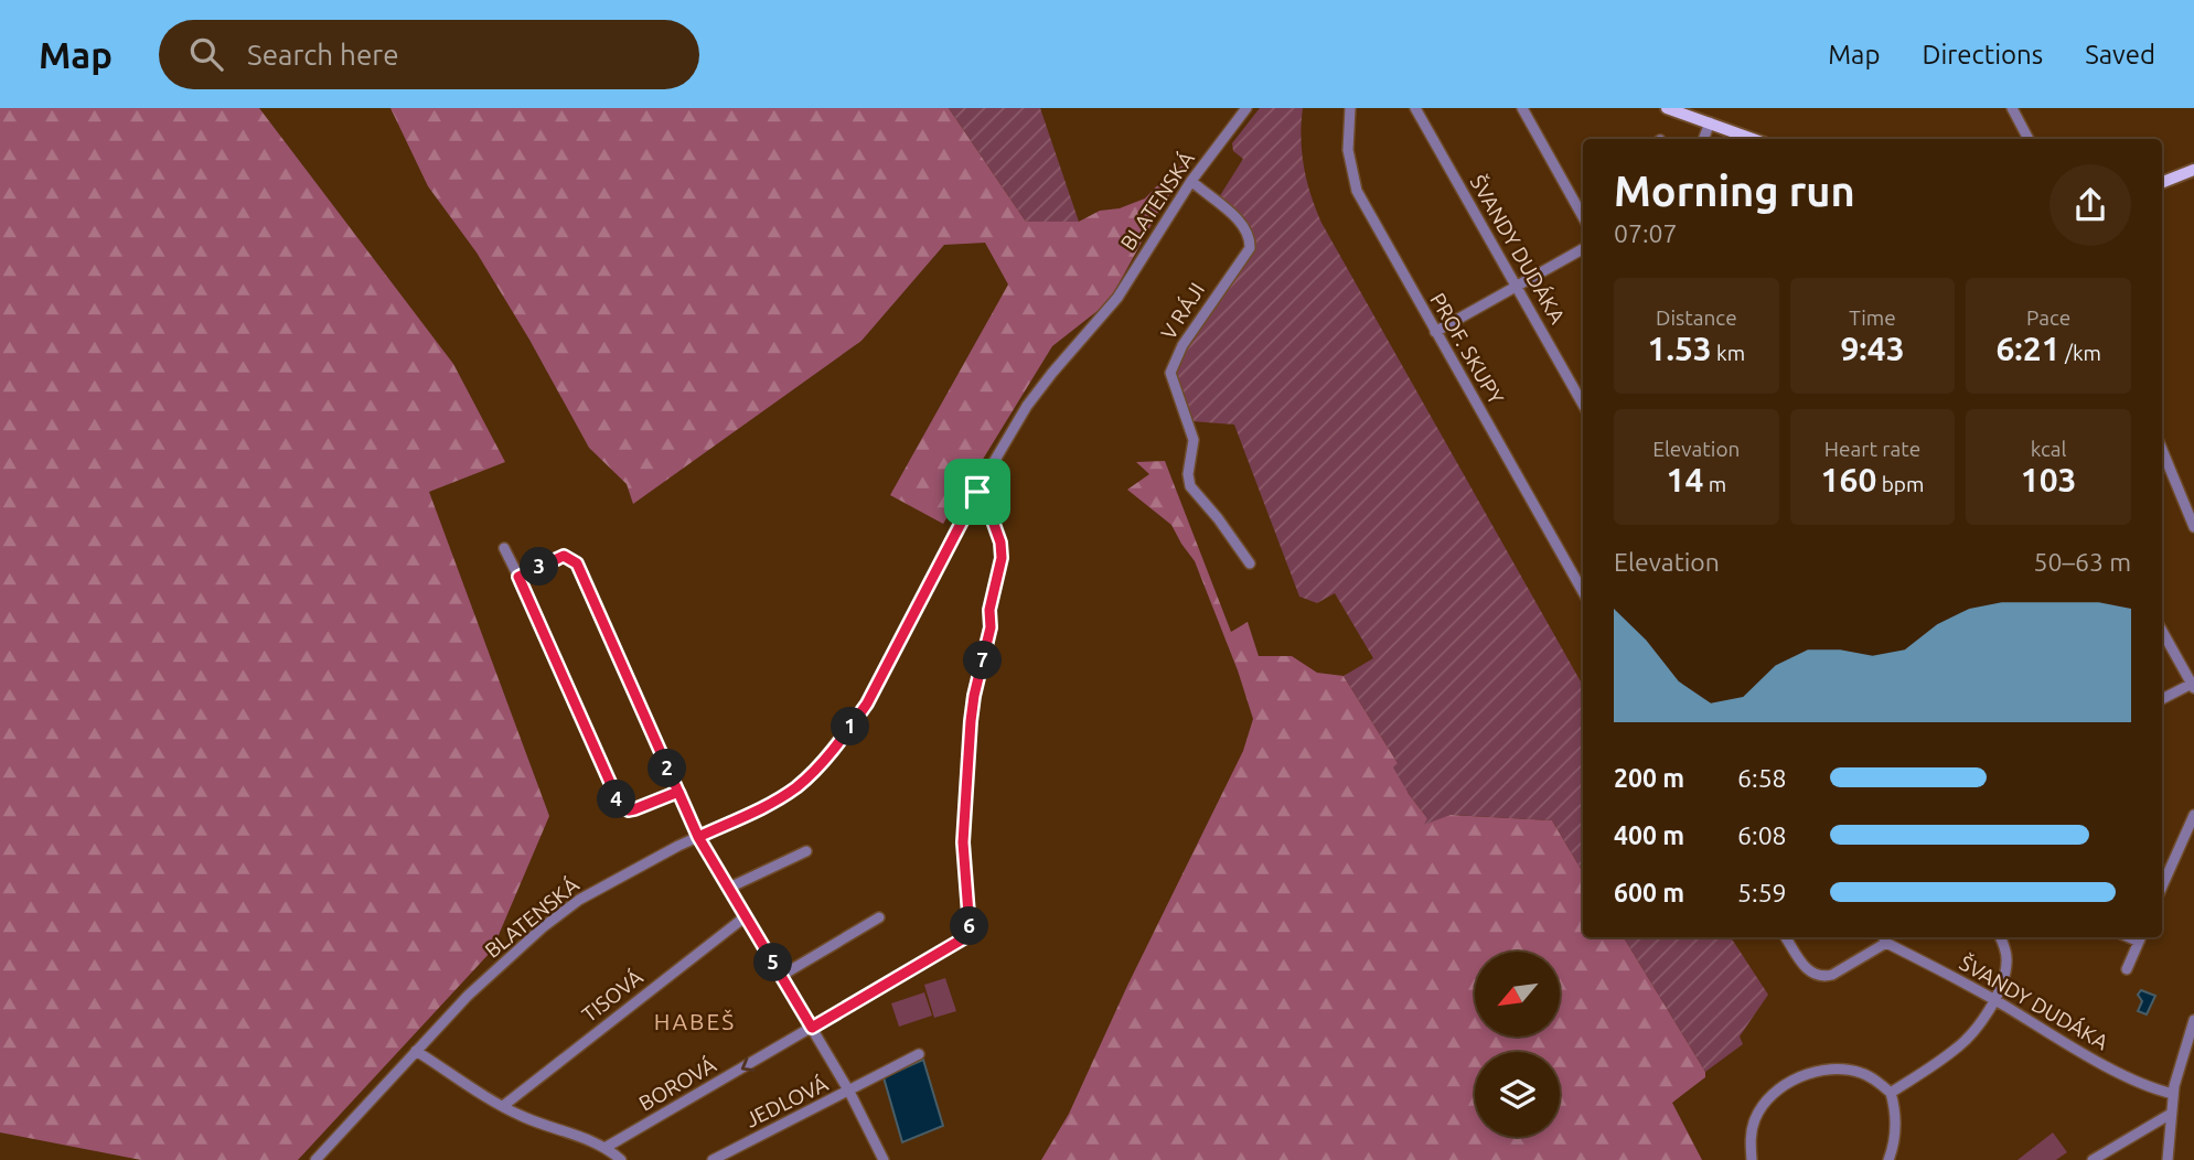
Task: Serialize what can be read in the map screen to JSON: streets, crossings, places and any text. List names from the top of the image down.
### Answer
{
  "streets": {
    "street": [
      "BLATENSKÁ",
      "ŠVANDY DUDÁKA",
      "V RÁJI",
      "PROF. SKUPY",
      "TISOVÁ",
      "BOROVÁ",
      "JEDLOVÁ"
    ]
  },
  "crossings": [
    ["BLATENSKÁ", "V RÁJI"],
    ["BLATENSKÁ", "BOROVÁ"]
  ],
  "districts": ["HABEŠ"],
  "north": "bottom left",
  "page": {
    "header": "Map",
    "search": "Search here",
    "nav": ["Map", "Directions", "Saved"],
    "heading": ["Morning run", "07:07"],
    "stats": [
      ["Distance", "1.53 km"],
      ["Time", "9:43"],
      ["Pace", "6:21 /km"],
      ["Elevation", "14 m"],
      ["Heart rate", "160 bpm"],
      ["kcal", "103"]
    ],
    "chart": ["Elevation", "50–63 m"],
    "pins": [
      "3",
      "7",
      "1",
      "2",
      "4",
      "6",
      "5"
    ],
    "list": [
      {
        "name": "200 m",
        "note": "6:58"
      },
      {
        "name": "400 m",
        "note": "6:08"
      },
      {
        "name": "600 m",
        "note": "5:59"
      }
    ]
  }
}
